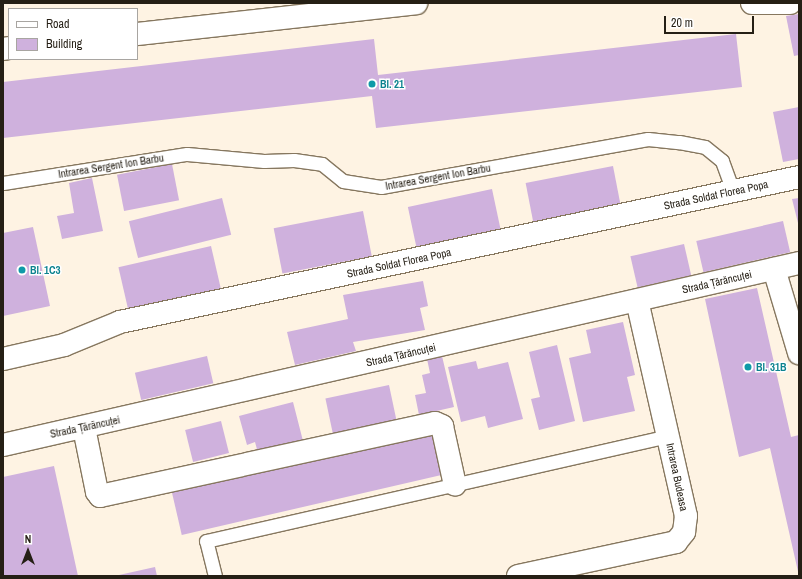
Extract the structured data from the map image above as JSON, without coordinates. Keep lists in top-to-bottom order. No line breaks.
{"streets":{"street":["Strada Soldat Florea Popa","Strada Țărăncuței","Intrarea Budeasa"],"lane":["Intrarea Sergent Ion Barbu"]},"crossings":[["Intrarea Sergent Ion Barbu","Strada Soldat Florea Popa"],["Strada Țărăncuței","Intrarea Budeasa"]],"places":["Bl. 21","Bl. 1C3","Bl. 31B"],"legend":["Road","Building"],"scale_bar":"20 m","north":"top"}
